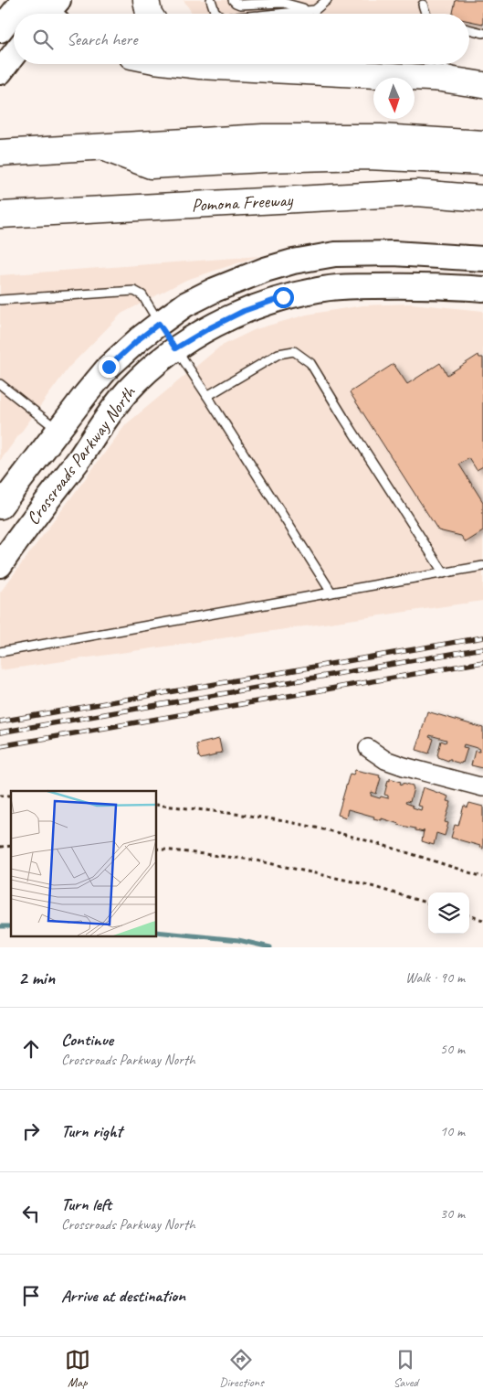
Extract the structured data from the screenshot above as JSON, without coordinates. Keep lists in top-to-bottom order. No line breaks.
{"streets":{"highway":["Pomona Freeway"],"street":["Crossroads Parkway North"]},"north":"bottom","page":{"search":"Search here","heading":["2 min","Walk · 90 m"],"list":[["Continue","Crossroads Parkway North","50 m"],["Turn right","10 m"],["Turn left","Crossroads Parkway North","30 m"],"Arrive at destination"],"nav":["Map","Directions","Saved"]}}
